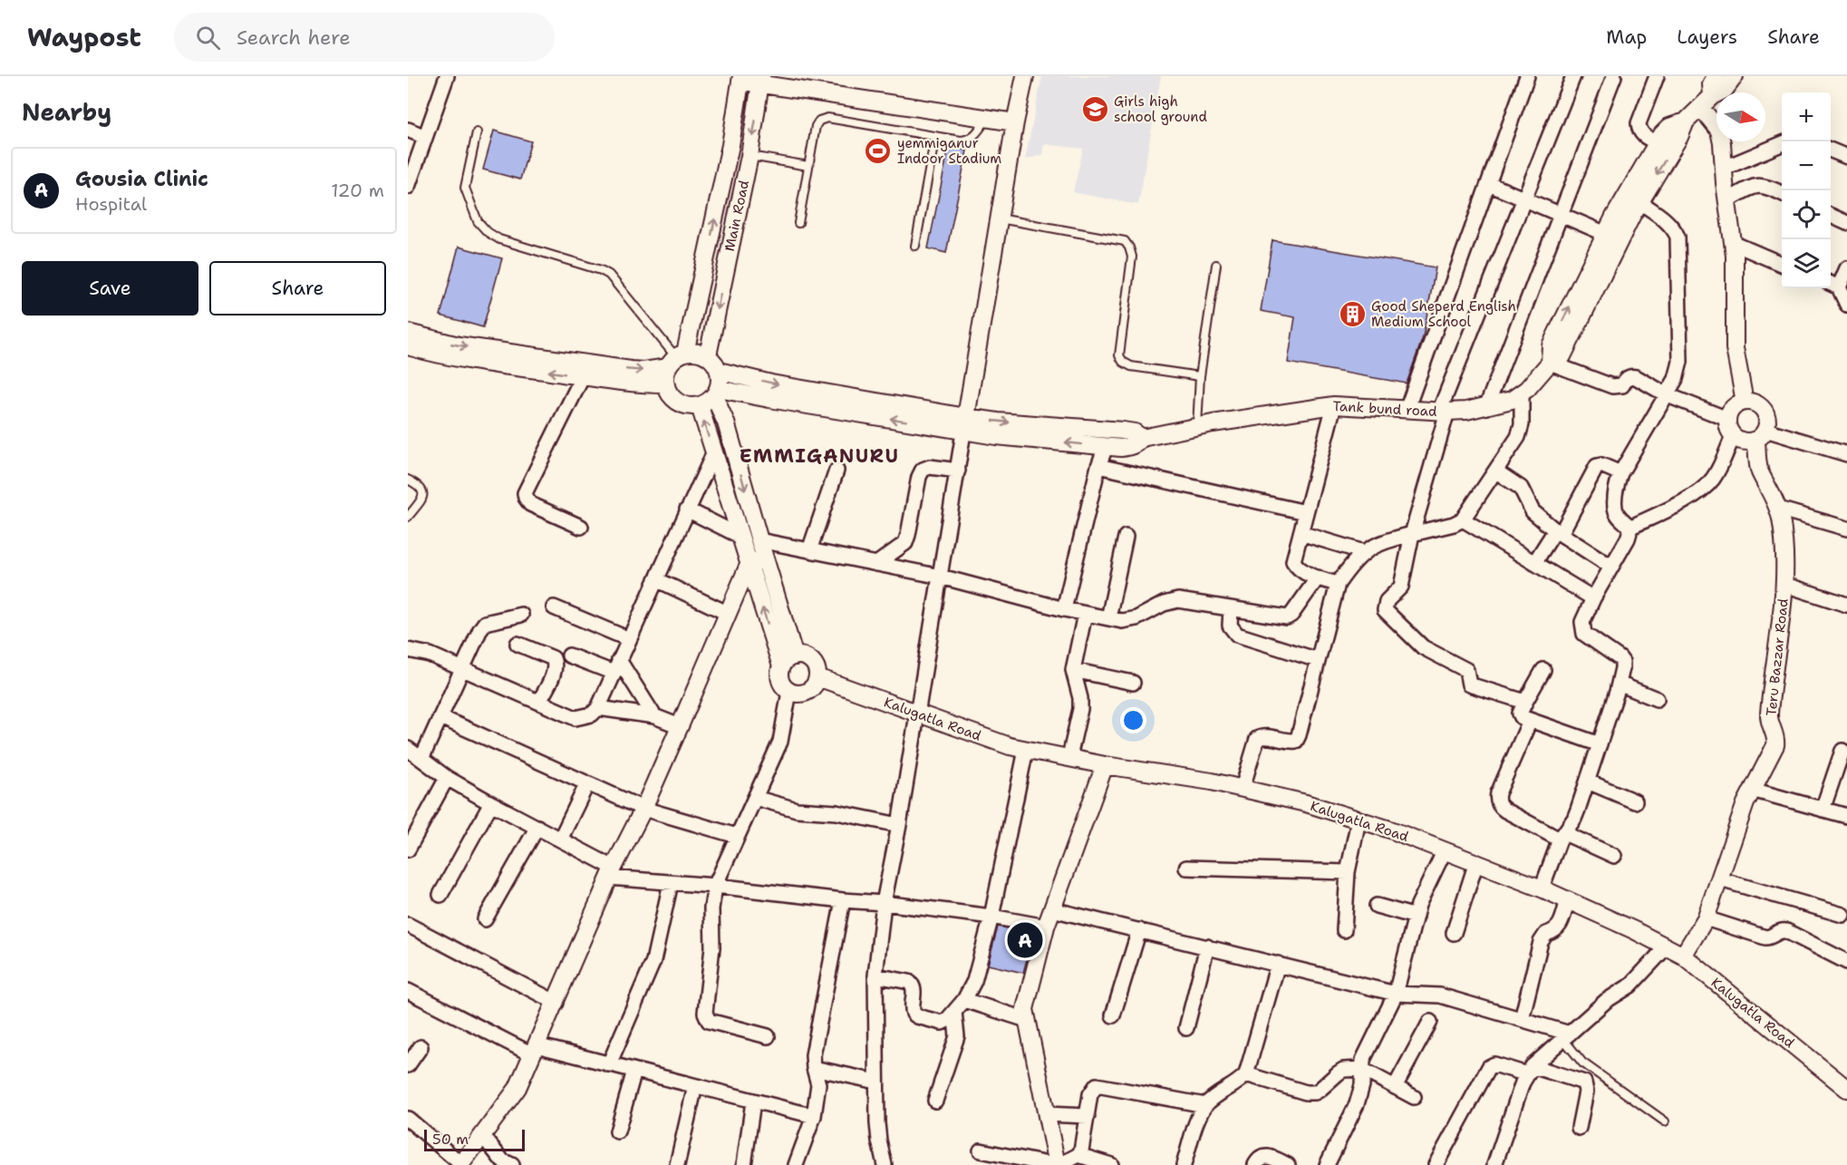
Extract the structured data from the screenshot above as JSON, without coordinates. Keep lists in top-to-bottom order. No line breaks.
{"streets":{"street":["Main Road","Tank bund road","Teru Bazzar Road","Kalugatla Road"]},"crossings":[["Teru Bazzar Road","Kalugatla Road"]],"districts":["EMMIGANURU"],"places":{"school or university":["Girls high school ground"],"sports":["yemmiganur Indoor Stadium"],"building":["Good Sheperd English Medium School"]},"scale_bar":"50 m","north":"right","page":{"header":"Waypost","search":"Search here","nav":["Map","Layers","Share"],"heading":"Nearby","map_buttons":["+","−"],"list":[{"mark":"A","name":"Gousia Clinic","note":"Hospital","value":"120 m"}],"buttons":["Save","Share"],"pins":"A","scale":"50 m"}}
